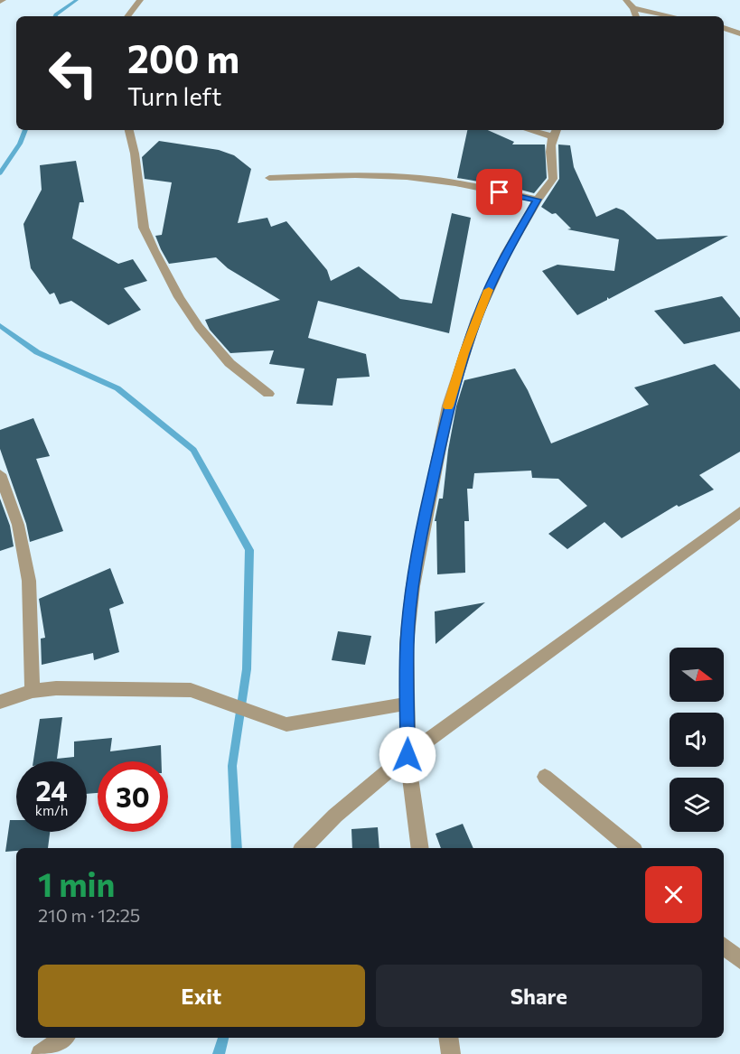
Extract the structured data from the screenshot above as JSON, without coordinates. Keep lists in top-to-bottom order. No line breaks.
{"north":"right","page":{"turn":["200 m","Turn left"],"speed":"24 km/h","limit":"30","heading":["1 min","210 m · 12:25"],"buttons":["Exit","Share"]}}
